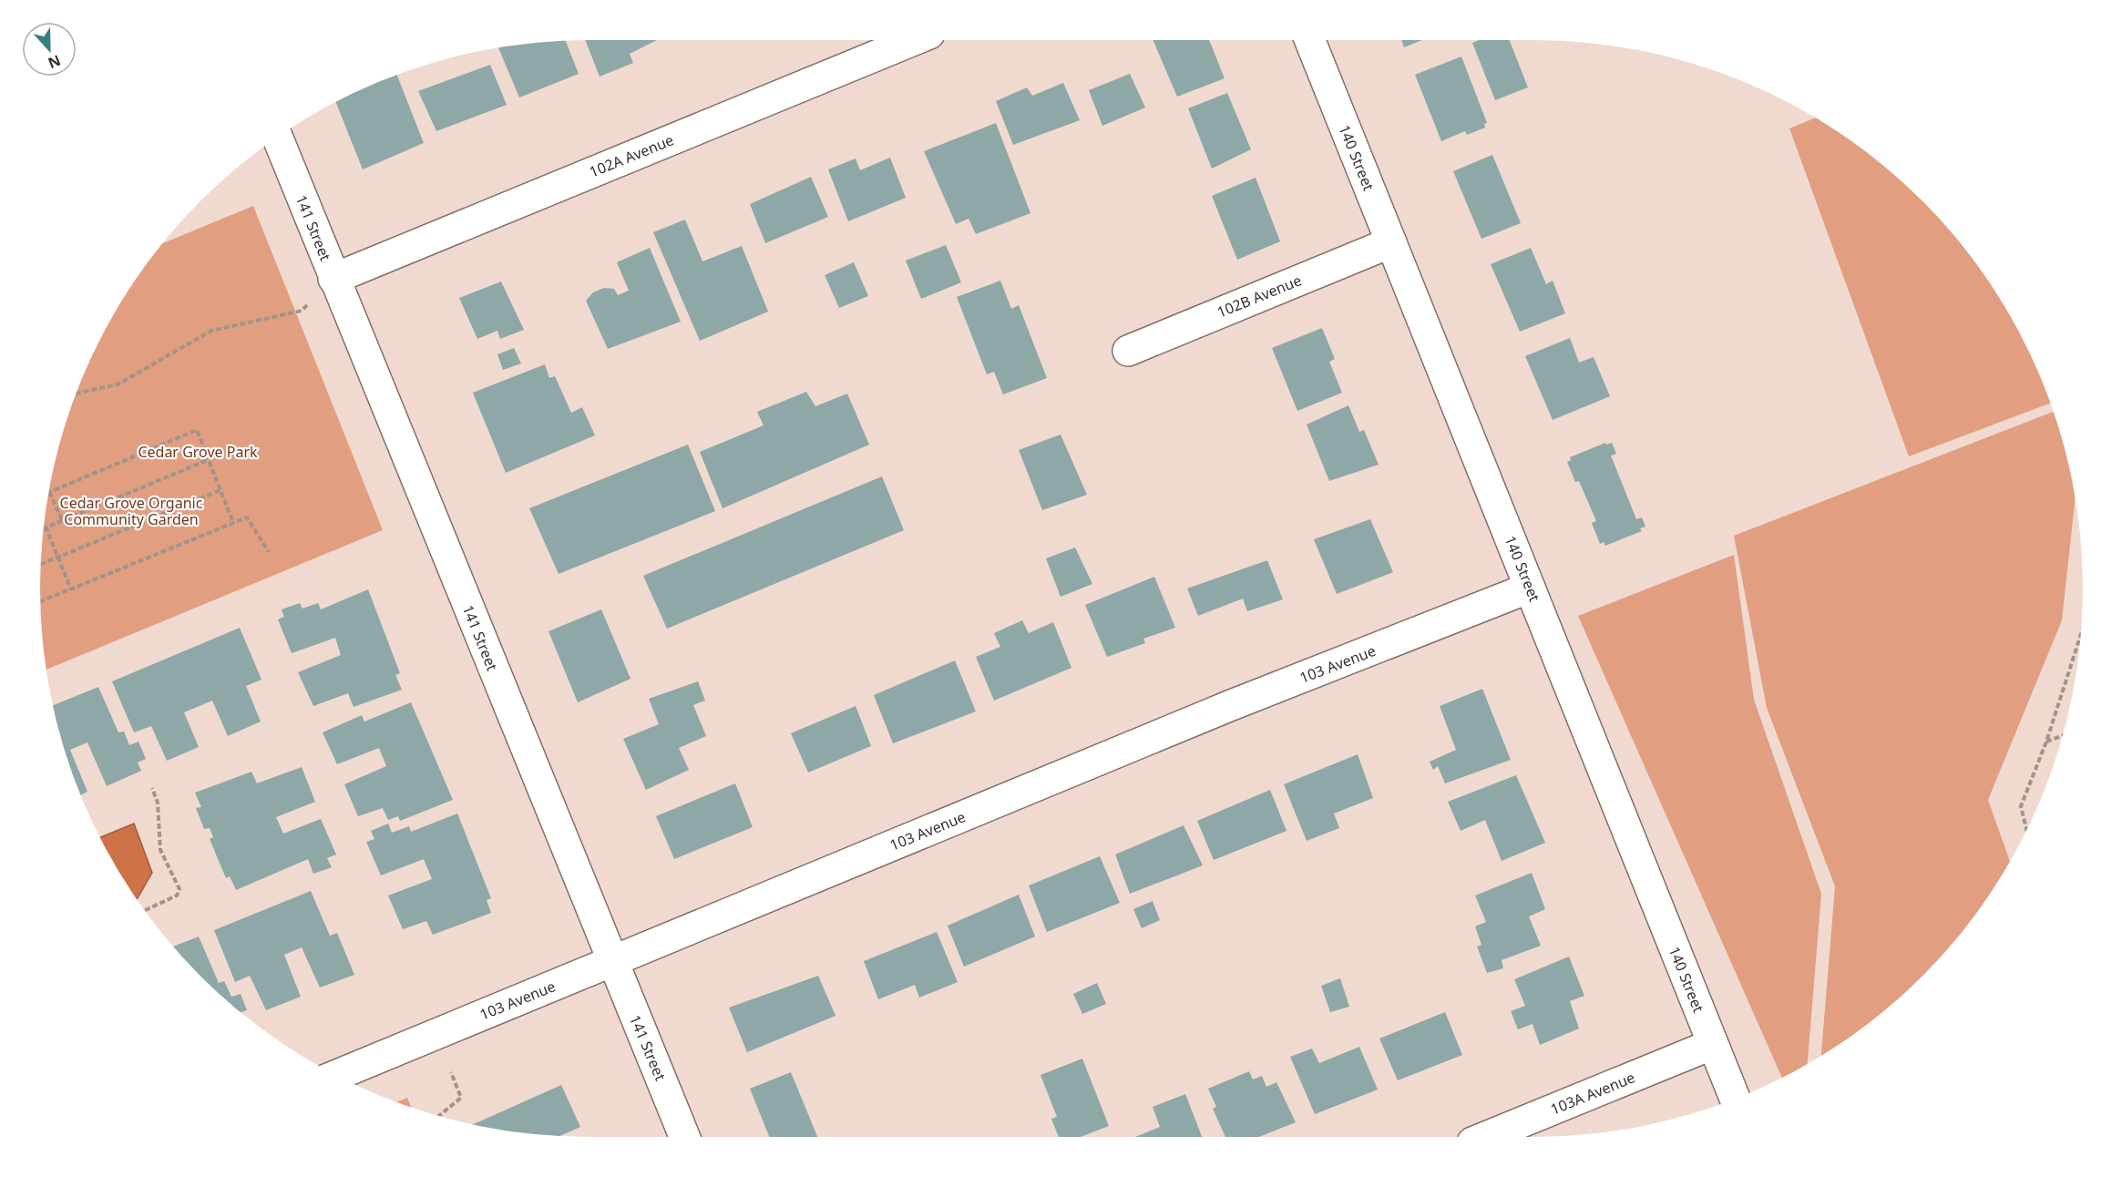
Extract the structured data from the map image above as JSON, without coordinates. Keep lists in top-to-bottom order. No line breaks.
{"streets":{"street":["102A Avenue","140 Street","141 Street","102B Avenue","103 Avenue","103A Avenue"]},"crossings":[["102A Avenue","141 Street"],["140 Street","102B Avenue"],["140 Street","103 Avenue"],["140 Street","103A Avenue"],["141 Street","103 Avenue"]],"parks":["Cedar Grove Park","Cedar Grove Organic Community Garden"],"north":"bottom"}
